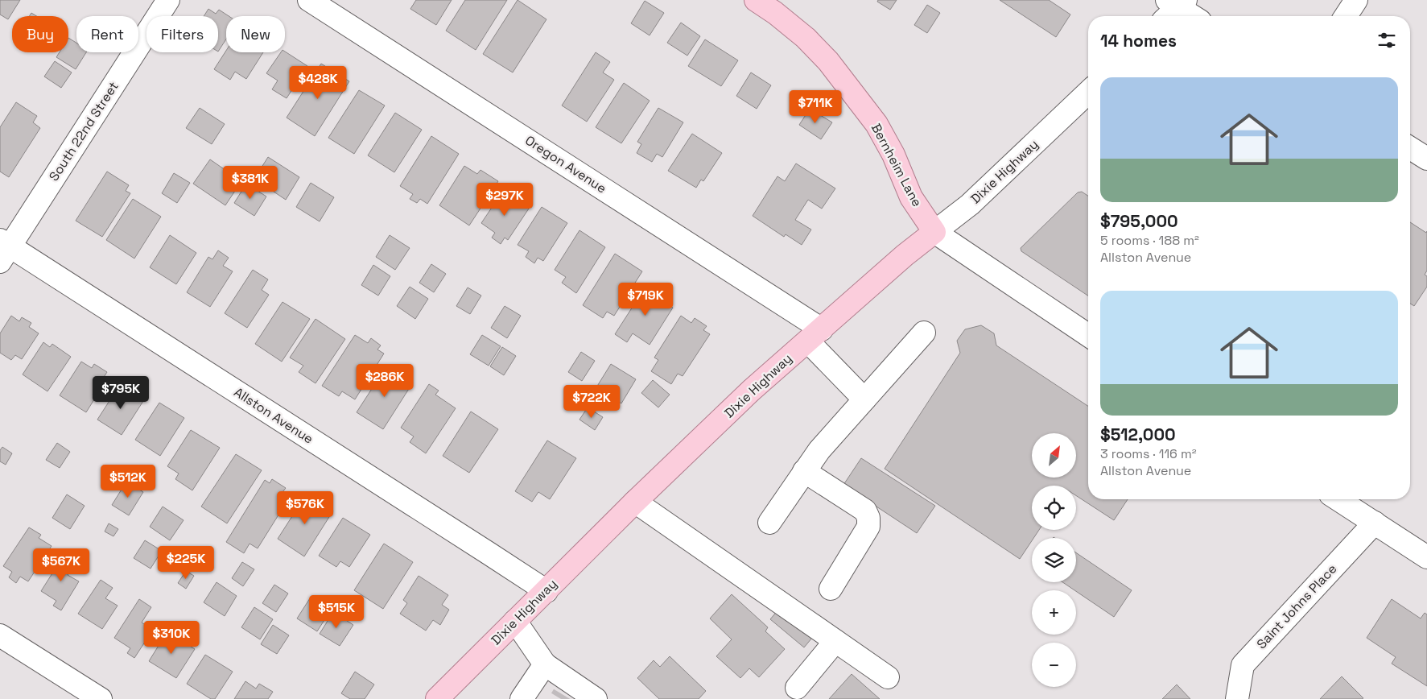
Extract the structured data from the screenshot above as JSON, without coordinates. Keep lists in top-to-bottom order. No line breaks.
{"streets":{"main road":["Bernheim Lane","Dixie Highway"],"street":["South 22nd Street","Oregon Avenue","Allston Avenue","Saint Johns Place"]},"crossings":[["South 22nd Street","Allston Avenue"],["Oregon Avenue","Dixie Highway"],["Bernheim Lane","Dixie Highway"],["Dixie Highway","Allston Avenue"]],"north":"top right","page":{"chip":["Buy","Rent","Filters","New"],"heading":"14 homes","list":[{"name":"$795,000","note":"5 rooms · 188 m² · Allston Avenue"},{"name":"$512,000","note":"3 rooms · 116 m² · Allston Avenue"}],"price":["$428K","$711K","$381K","$297K","$719K","$286K","$795K","$722K","$512K","$576K","$225K","$567K","$515K","$310K"],"map_buttons":["+","−"]}}
